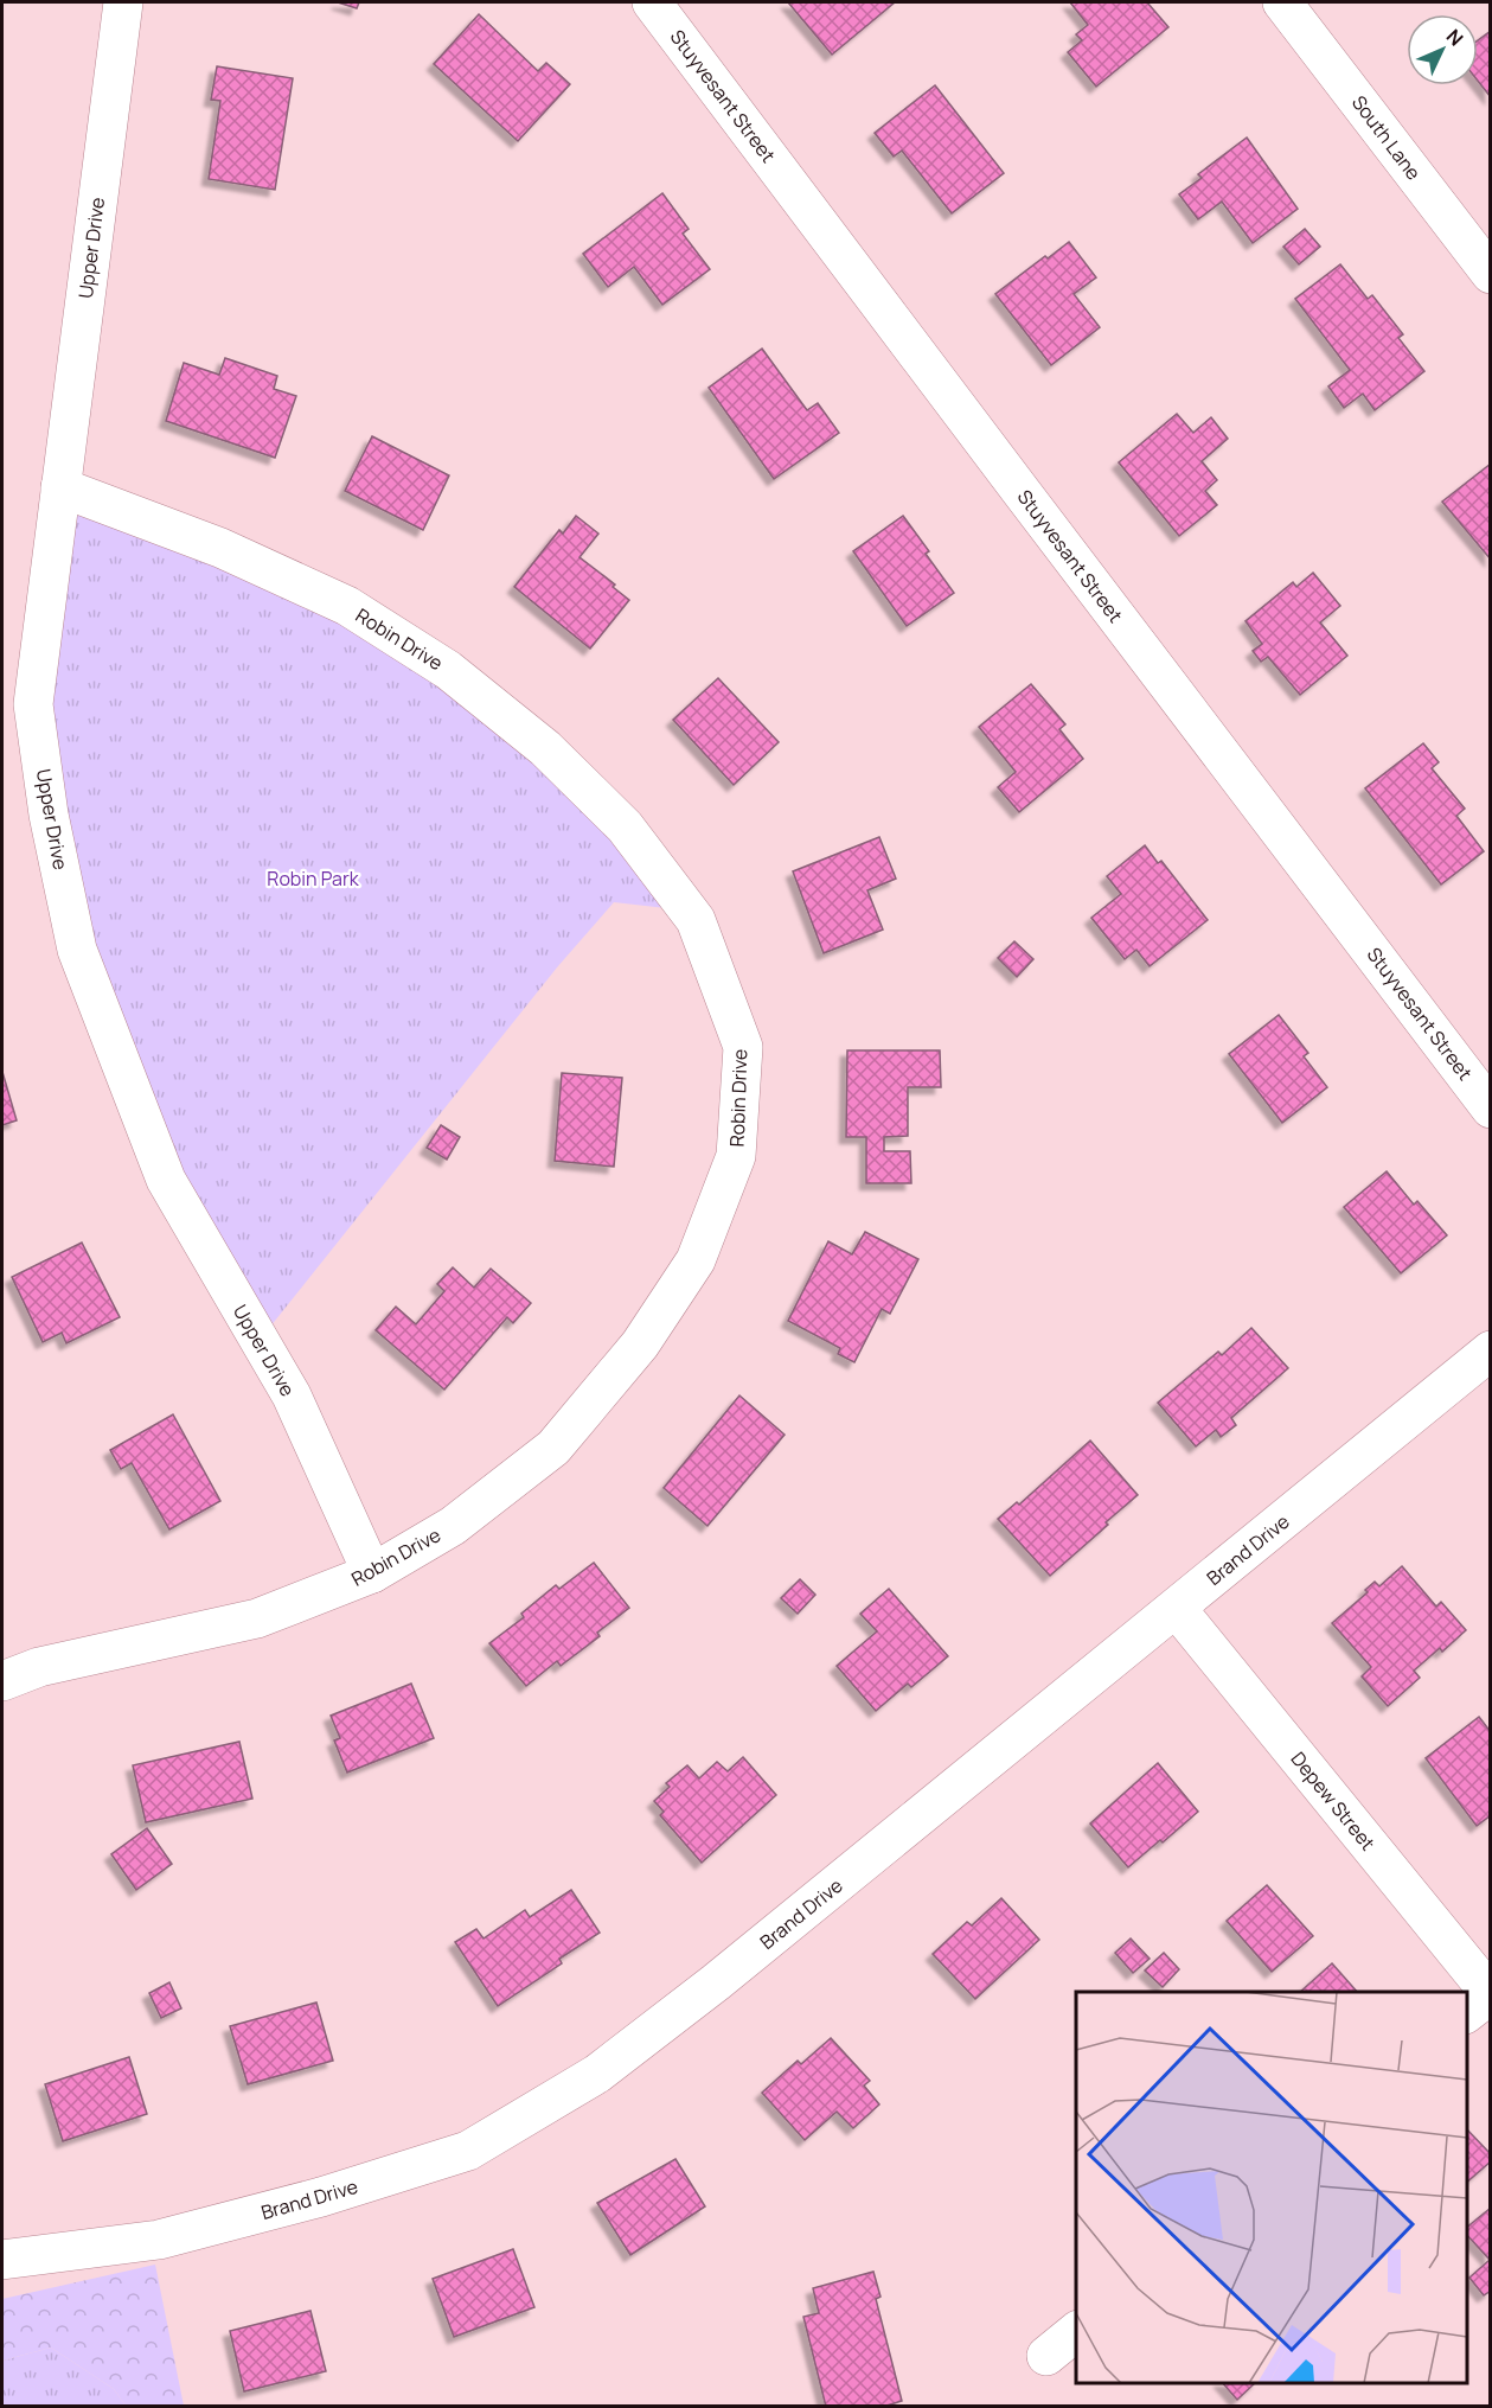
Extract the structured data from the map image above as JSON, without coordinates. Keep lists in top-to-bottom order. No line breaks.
{"streets":{"street":["Stuyvesant Street","South Lane","Upper Drive","Robin Drive","Brand Drive","Depew Street"]},"crossings":[["Upper Drive","Robin Drive"],["Brand Drive","Depew Street"]],"parks":["Robin Park"],"north":"top right"}
